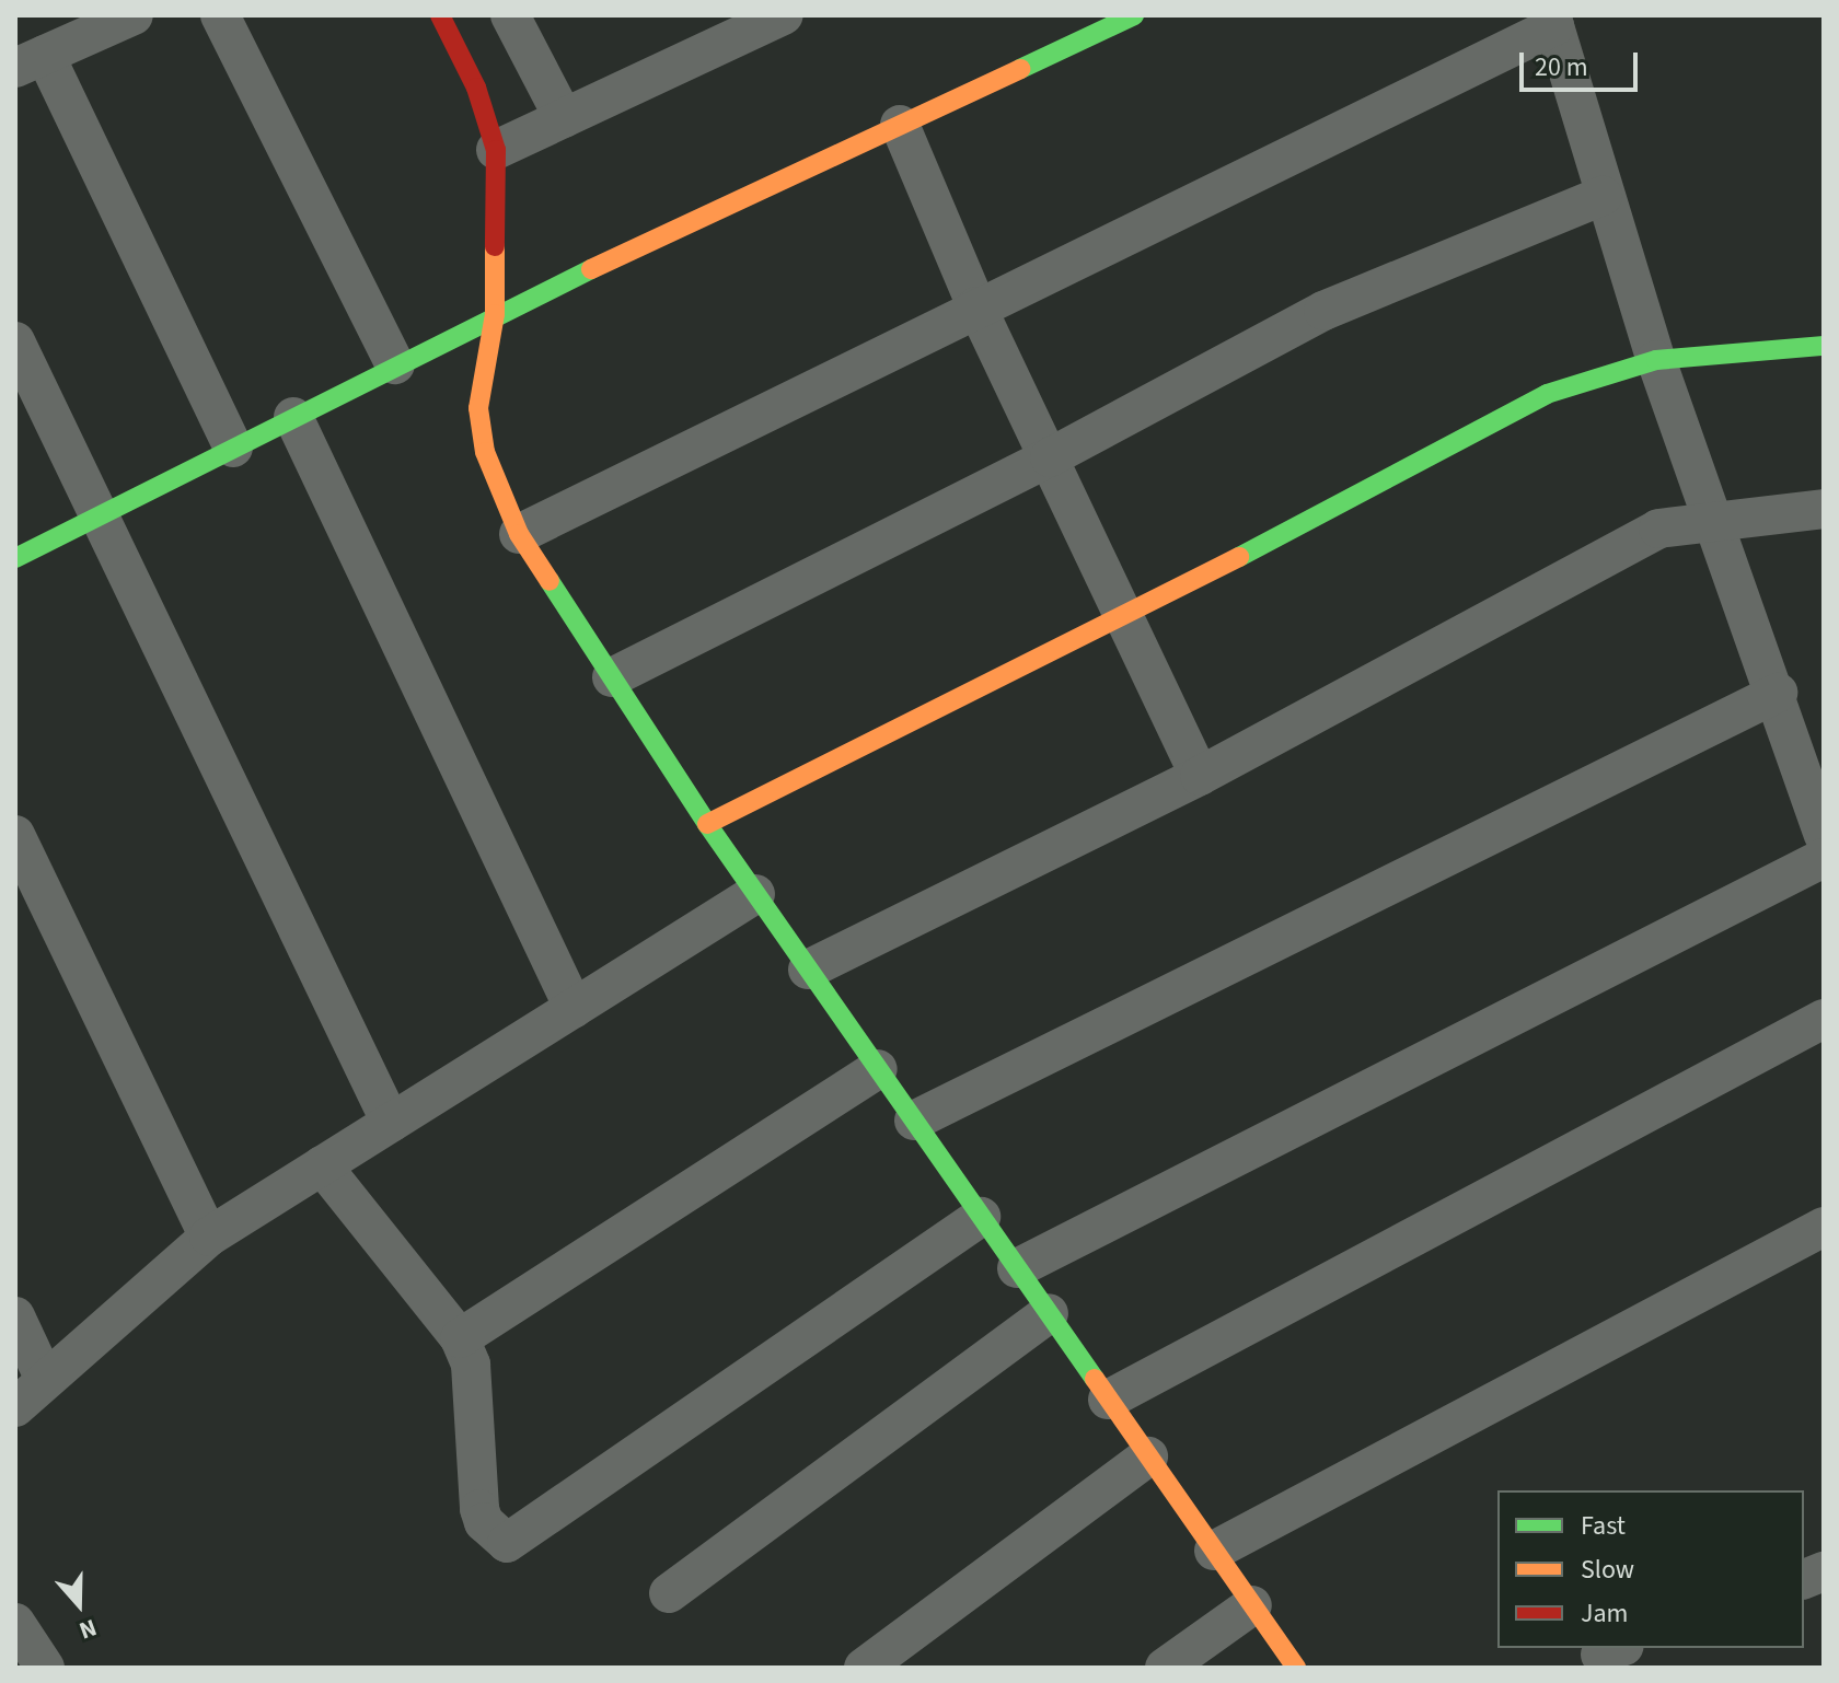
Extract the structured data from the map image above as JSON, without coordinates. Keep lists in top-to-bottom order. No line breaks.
{"legend":["Fast","Slow","Jam"],"scale_bar":"20 m","north":"bottom"}
